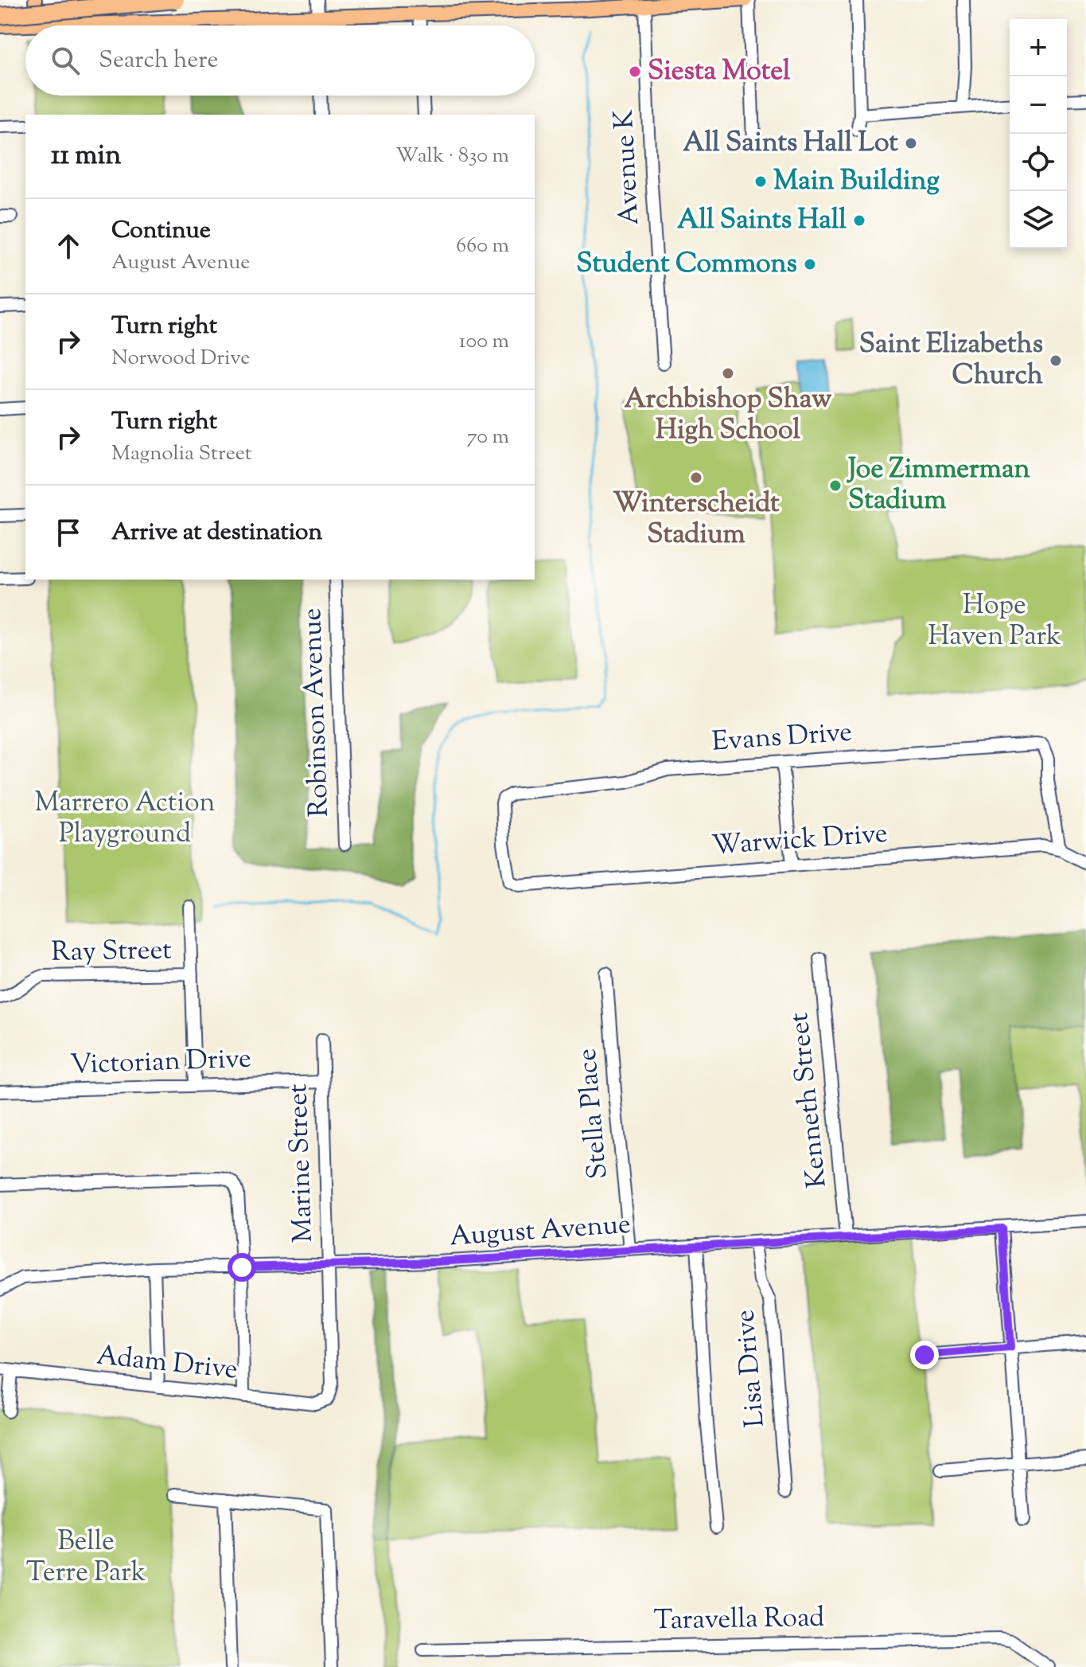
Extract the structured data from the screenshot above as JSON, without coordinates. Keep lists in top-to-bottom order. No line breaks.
{"streets":{"street":["Avenue K","Robinson Avenue","Evans Drive","Warwick Drive","Ray Street","Victorian Drive","Kenneth Street","Stella Place","Marine Street","August Avenue","Adam Drive","Lisa Drive","Taravella Road"]},"crossings":[["Evans Drive","Warwick Drive"],["Victorian Drive","Marine Street"],["Kenneth Street","August Avenue"],["Stella Place","August Avenue"],["Marine Street","August Avenue"],["Marine Street","Adam Drive"],["August Avenue","Lisa Drive"]],"parks":["Hope Haven Park","Marrero Action Playground","Belle Terre Park"],"places":["Siesta Motel","All Saints Hall Lot","Main Building","All Saints Hall","Student Commons","Saint Elizabeths Church","Archbishop Shaw High School","Winterscheidt Stadium","Joe Zimmerman Stadium"],"page":{"map_buttons":["+","−"],"search":"Search here","heading":["11 min","Walk · 830 m"],"list":[["Continue","August Avenue","660 m"],["Turn right","Norwood Drive","100 m"],["Turn right","Magnolia Street","70 m"],"Arrive at destination"]}}
